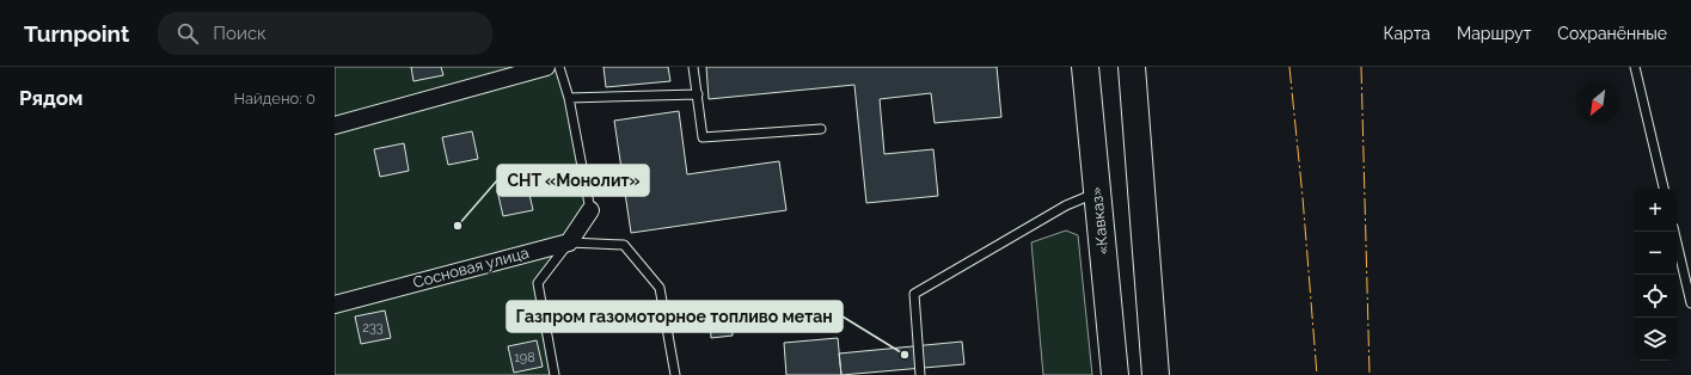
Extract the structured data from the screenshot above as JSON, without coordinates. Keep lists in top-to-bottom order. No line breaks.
{"streets":{"highway":["«Кавказ»"],"street":["Сосновая улица"]},"places":["СНТ «Монолит»","Газпром газомоторное топливо метан"],"house_numbers":["233","198"],"north":"bottom left","page":{"header":"Turnpoint","search":"Поиск","nav":["Карта","Маршрут","Сохранённые"],"heading":["Рядом","Найдено: 0"],"map_buttons":["+","−"]}}
